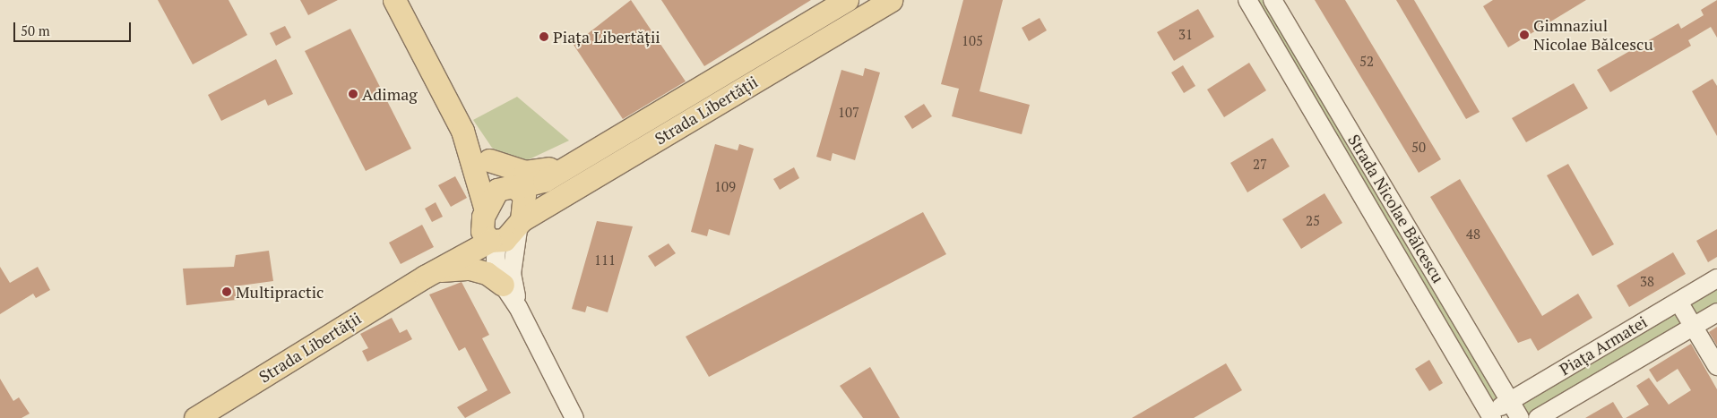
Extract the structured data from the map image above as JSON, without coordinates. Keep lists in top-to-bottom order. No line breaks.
{"streets":{"main road":["Strada Libertății"],"street":["Strada Nicolae Bălcescu","Piața Armatei"]},"crossings":[["Strada Nicolae Bălcescu","Piața Armatei"]],"places":["Gimnaziul Nicolae Bălcescu","Piața Libertății","Adimag","Multipractic"],"house_numbers":["31","105","52","107","50","27","109","25","48","111","38"],"scale_bar":"50 m"}
